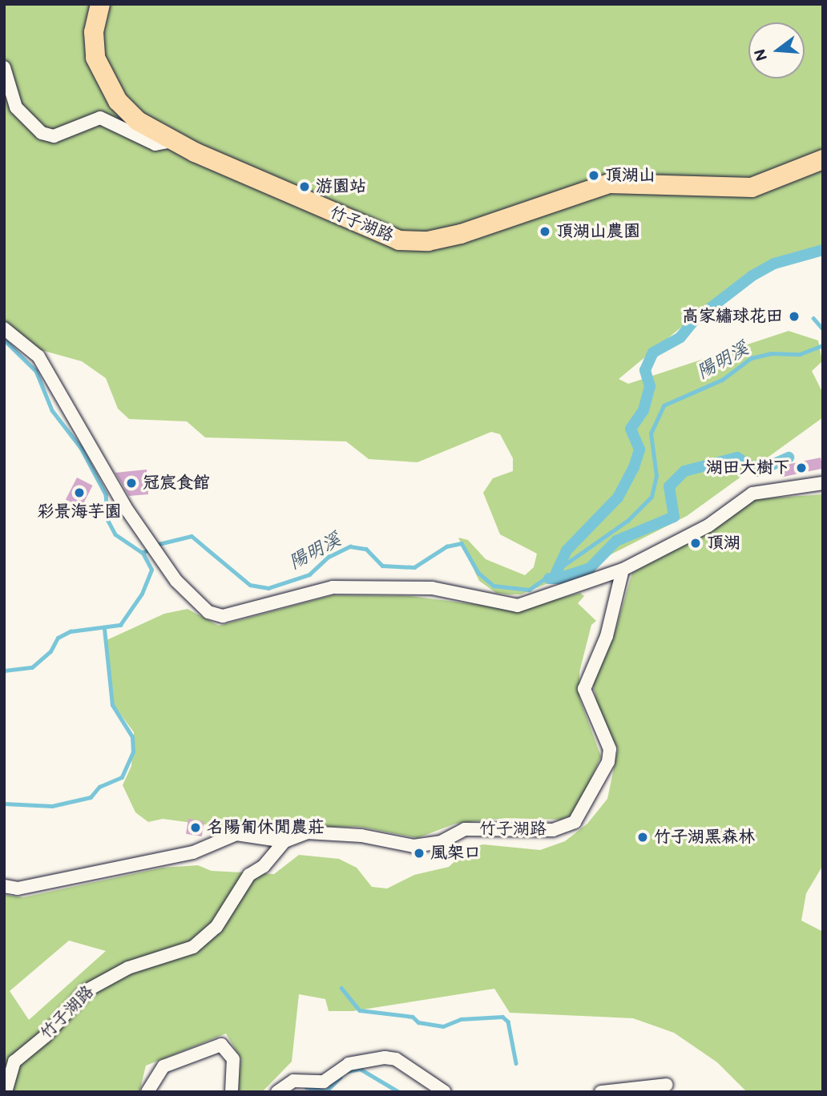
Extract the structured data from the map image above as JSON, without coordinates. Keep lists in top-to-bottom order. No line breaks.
{"streets":{"main road":["竹子湖路"]},"water":["陽明溪"],"places":["頂湖山","游園站","頂湖山農園","高家繡球花田","湖田大樹下","冠宸食館","彩景海芋園","頂湖","名陽匍休閒農莊","竹子湖黑森林","風架口"],"north":"left"}
